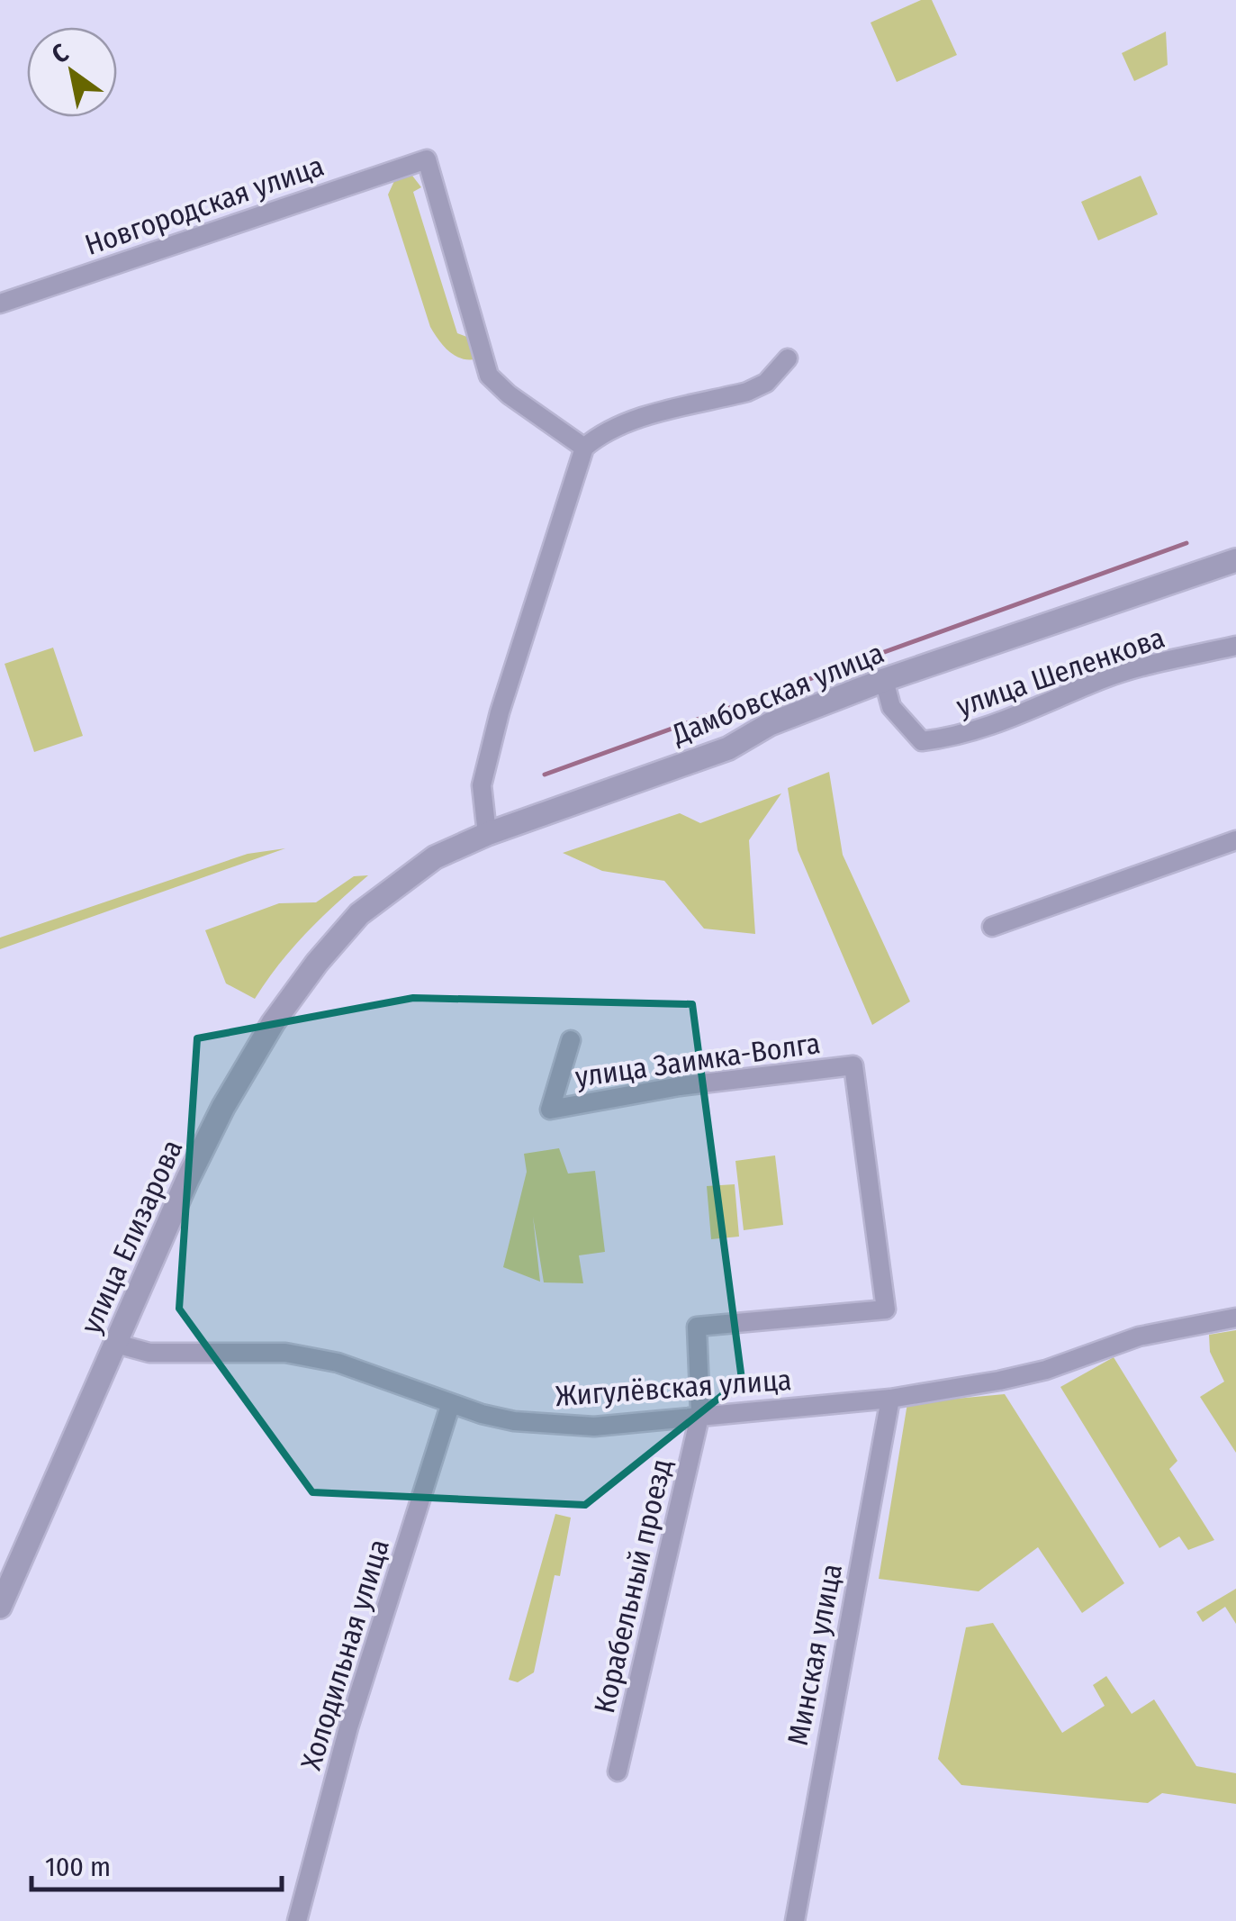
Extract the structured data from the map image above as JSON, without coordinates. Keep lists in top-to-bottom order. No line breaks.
{"streets":{"street":["Новгородская улица","улица Шеленкова","Дамбовская улица","улица Заимка-Волга","улица Елизарова","Жигулёвская улица","Корабельный проезд","Холодильная улица","Минская улица"]},"crossings":[["улица Шеленкова","Дамбовская улица"],["Дамбовская улица","улица Елизарова"],["улица Заимка-Волга","Корабельный проезд"],["улица Елизарова","Жигулёвская улица"],["Жигулёвская улица","Корабельный проезд"],["Жигулёвская улица","Холодильная улица"],["Жигулёвская улица","Минская улица"]],"scale_bar":"100 m","north":"top left"}
